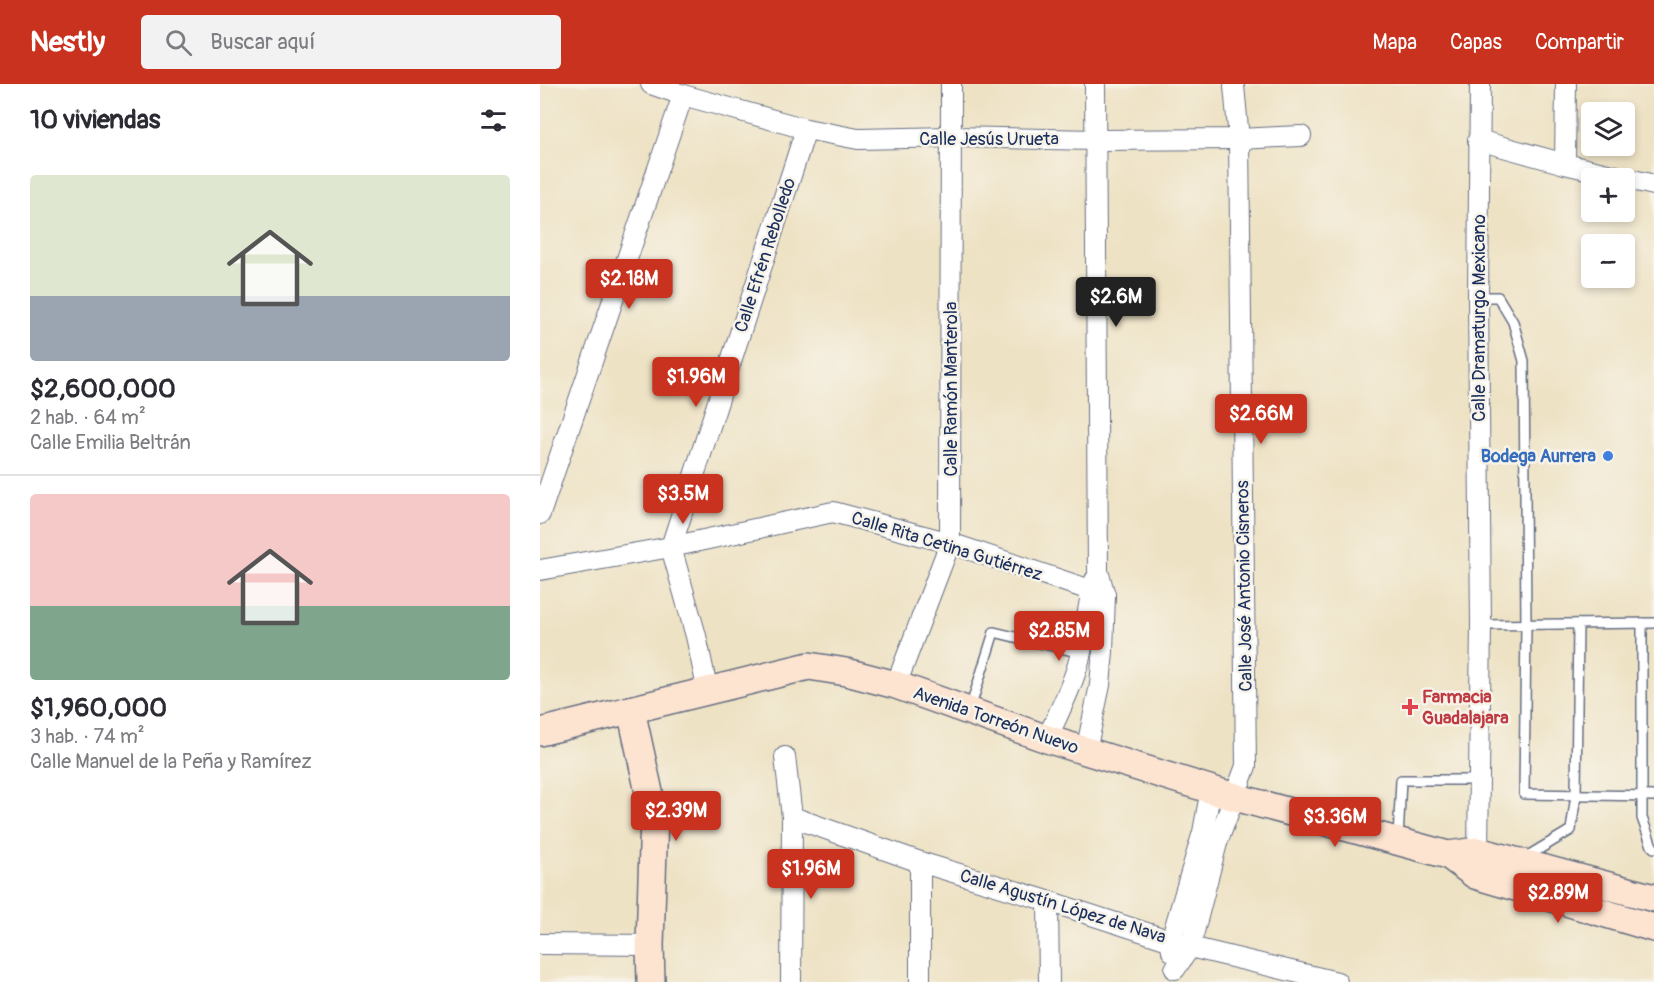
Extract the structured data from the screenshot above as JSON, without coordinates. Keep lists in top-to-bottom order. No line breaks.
{"streets":{"main road":["Avenida Torreón Nuevo"],"street":["Calle Jesús Urueta","Calle Efrén Rebolledo","Calle Dramaturgo Mexicano","Calle Ramón Manterola","Calle Rita Cetina Gutiérrez","Calle José Antonio Cisneros","Calle Agustín López de Nava"]},"crossings":[["Calle Jesús Urueta","Calle Efrén Rebolledo"],["Calle Jesús Urueta","Calle Ramón Manterola"],["Calle Jesús Urueta","Calle José Antonio Cisneros"],["Calle Efrén Rebolledo","Calle Rita Cetina Gutiérrez"],["Calle Dramaturgo Mexicano","Avenida Torreón Nuevo"],["Calle Ramón Manterola","Calle Rita Cetina Gutiérrez"],["Calle Ramón Manterola","Avenida Torreón Nuevo"],["Calle José Antonio Cisneros","Avenida Torreón Nuevo"]],"places":{"other":["Bodega Aurrera"],"health":["Farmacia Guadalajara"]},"page":{"header":"Nestly","search":"Buscar aquí","nav":["Mapa","Capas","Compartir"],"heading":"10 viviendas","map_buttons":["+","−"],"list":[{"name":"$2,600,000","note":"2 hab. · 64 m² · Calle Emilia Beltrán"},{"name":"$1,960,000","note":"3 hab. · 74 m² · Calle Manuel de la Peña y Ramírez"}],"price":["$2.18M","$2.6M","$1.96M","$2.66M","$3.5M","$2.85M","$2.39M","$3.36M","$1.96M","$2.89M"]}}
